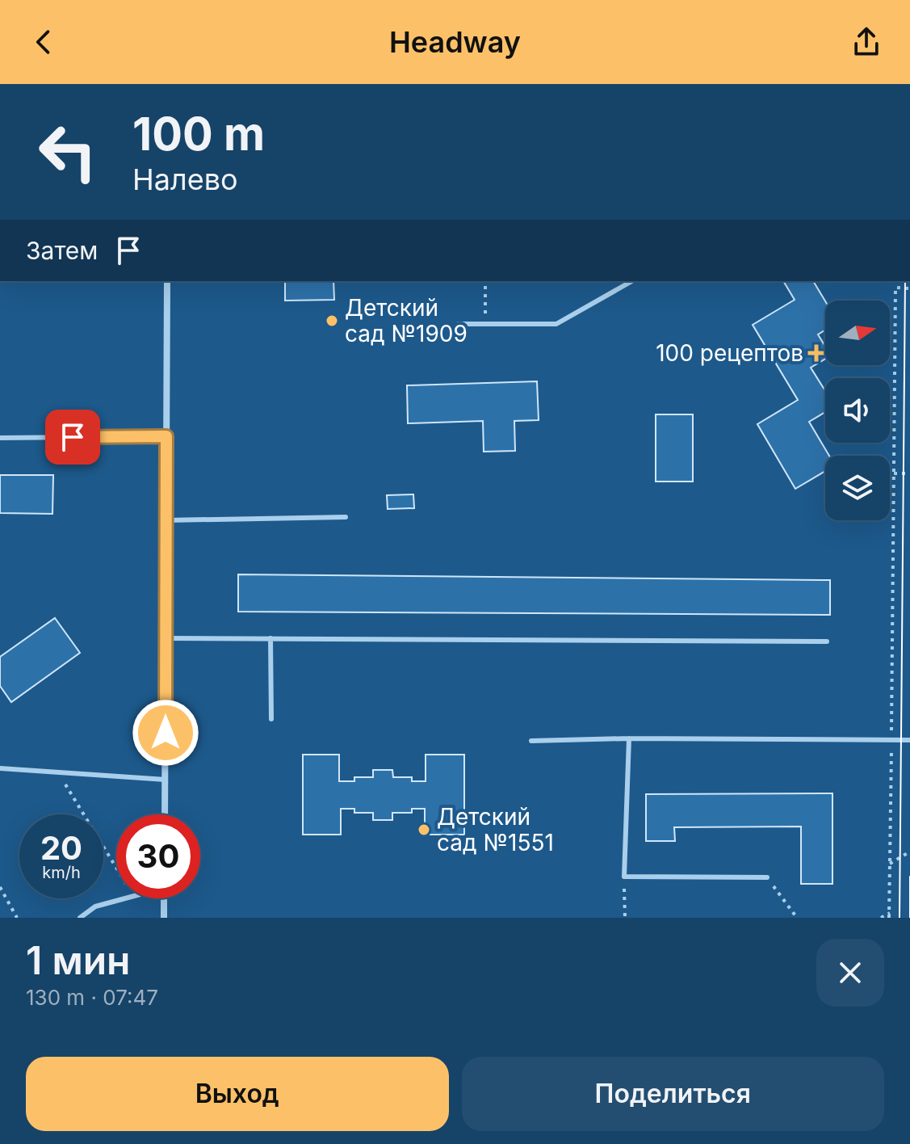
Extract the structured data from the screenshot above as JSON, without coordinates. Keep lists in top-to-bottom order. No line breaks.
{"places":{"other":["Детский сад №1909","Детский сад №1551"],"health":["100 рецептов"]},"north":"right","page":{"header":"Headway","turn":["100 m","Налево"],"then":"Затем","speed":"20 km/h","limit":"30","heading":["1 мин","130 m · 07:47"],"buttons":["Выход","Поделиться"]}}
